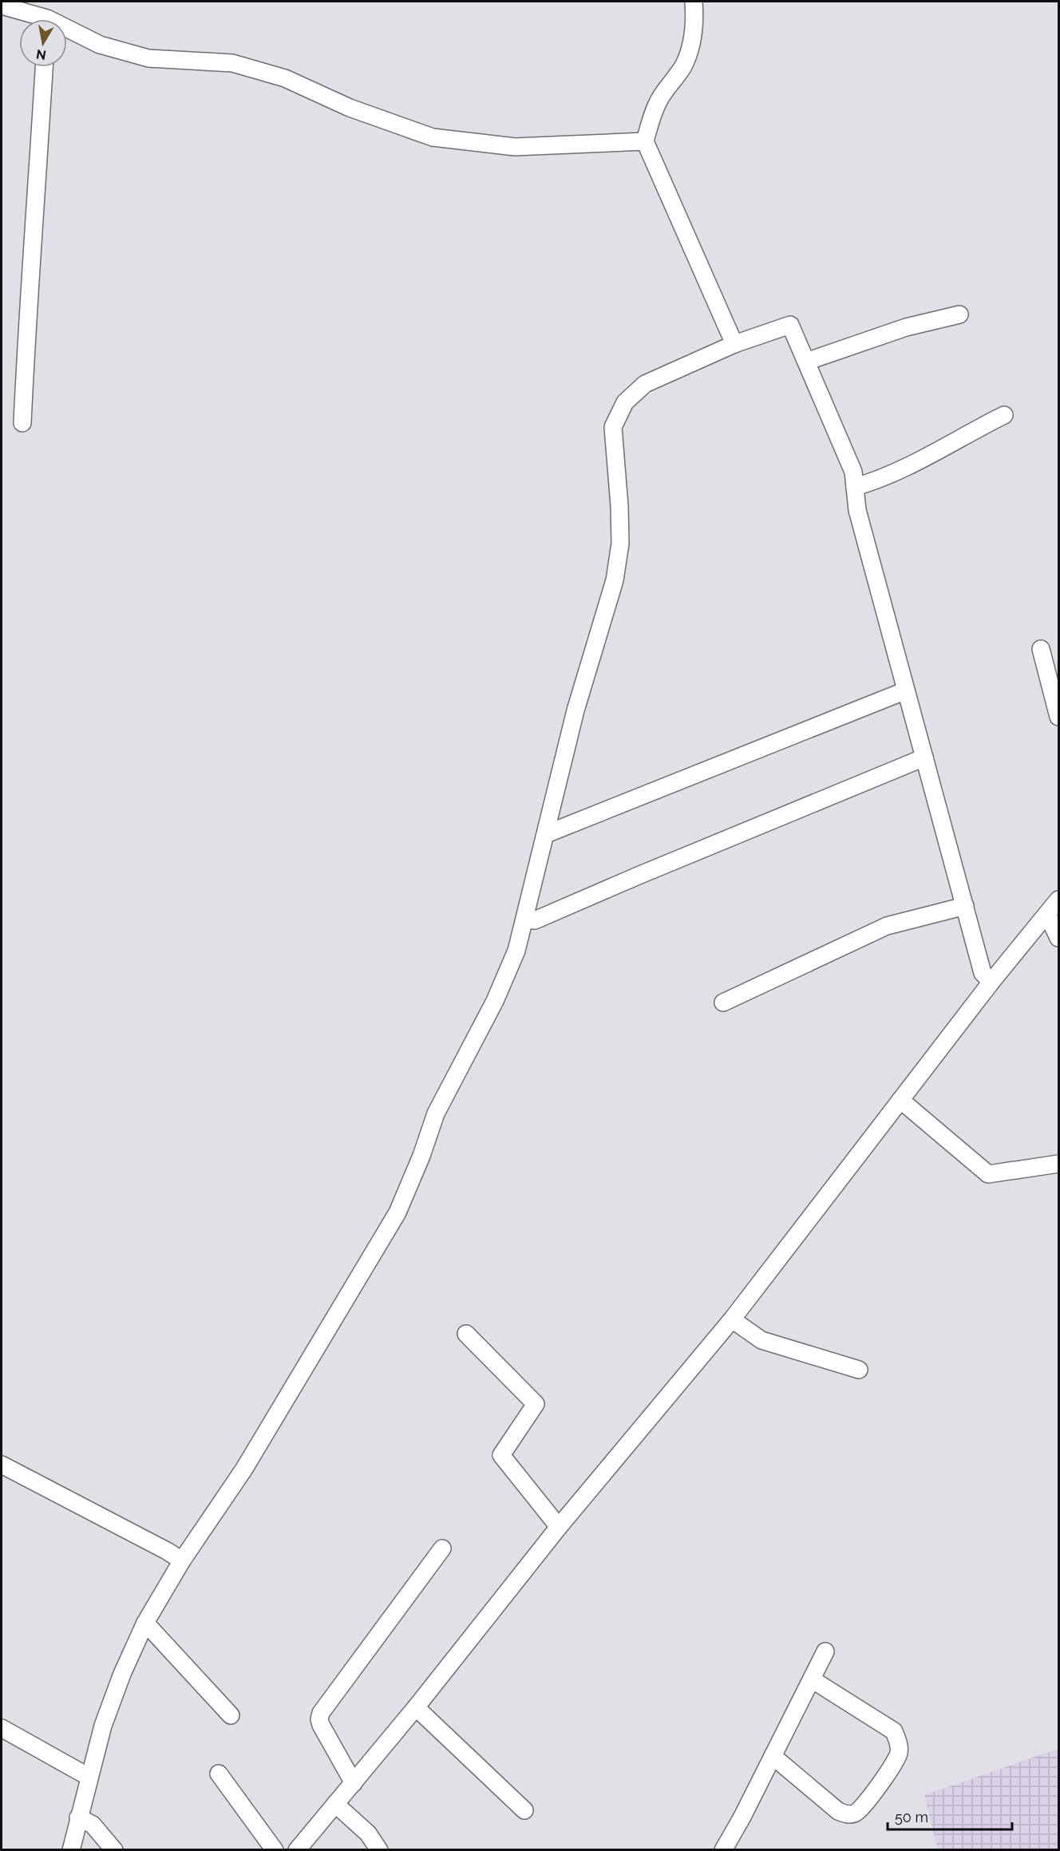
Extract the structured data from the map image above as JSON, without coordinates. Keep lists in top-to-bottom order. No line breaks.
{"scale_bar":"50 m","north":"bottom"}
